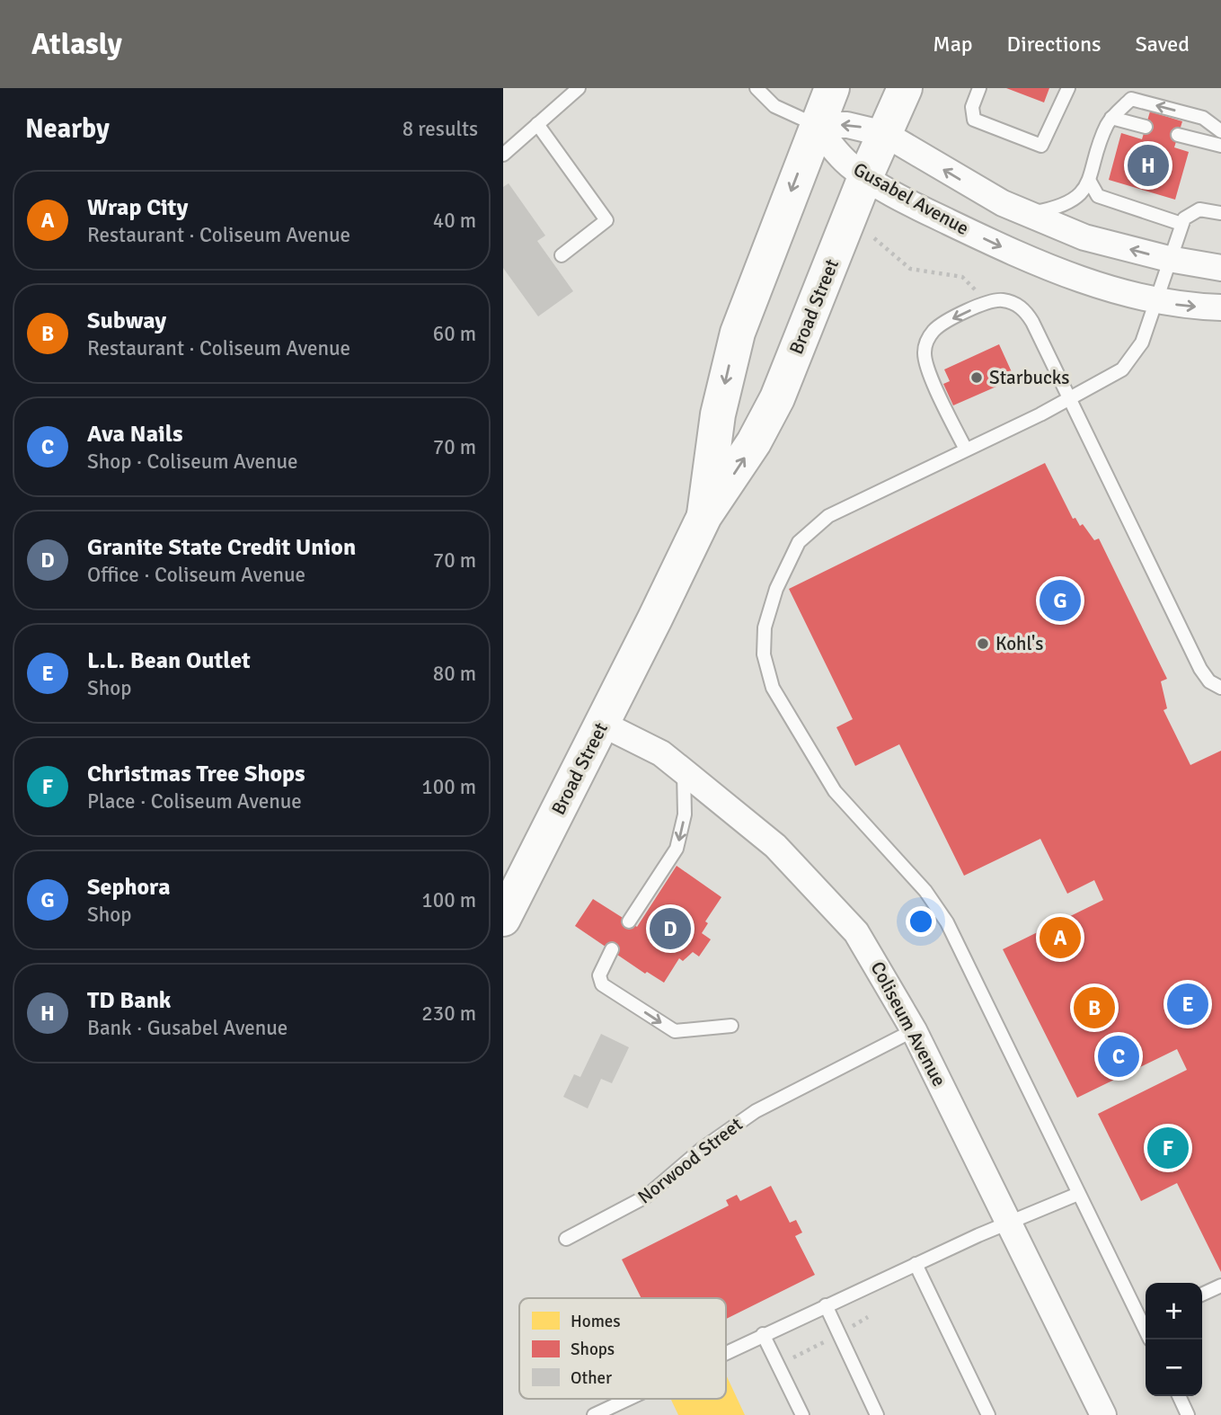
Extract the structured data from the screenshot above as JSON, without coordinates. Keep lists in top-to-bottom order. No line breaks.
{"streets":{"main road":["Broad Street"],"street":["Gusabel Avenue","Coliseum Avenue"],"lane":["Norwood Street"]},"crossings":[["Gusabel Avenue","Broad Street"],["Broad Street","Coliseum Avenue"],["Coliseum Avenue","Norwood Street"]],"places":["Starbucks","Kohl's"],"legend":["Homes","Shops","Other"],"page":{"header":"Atlasly","nav":["Map","Directions","Saved"],"heading":["Nearby","8 results"],"pins":["H","G","D","A","E","B","C","F"],"list":[{"mark":"A","name":"Wrap City","note":"Restaurant · Coliseum Avenue","value":"40 m"},{"mark":"B","name":"Subway","note":"Restaurant · Coliseum Avenue","value":"60 m"},{"mark":"C","name":"Ava Nails","note":"Shop · Coliseum Avenue","value":"70 m"},{"mark":"D","name":"Granite State Credit Union","note":"Office · Coliseum Avenue","value":"70 m"},{"mark":"E","name":"L.L. Bean Outlet","note":"Shop","value":"80 m"},{"mark":"F","name":"Christmas Tree Shops","note":"Place · Coliseum Avenue","value":"100 m"},{"mark":"G","name":"Sephora","note":"Shop","value":"100 m"},{"mark":"H","name":"TD Bank","note":"Bank · Gusabel Avenue","value":"230 m"}],"map_buttons":["+","−"]}}
